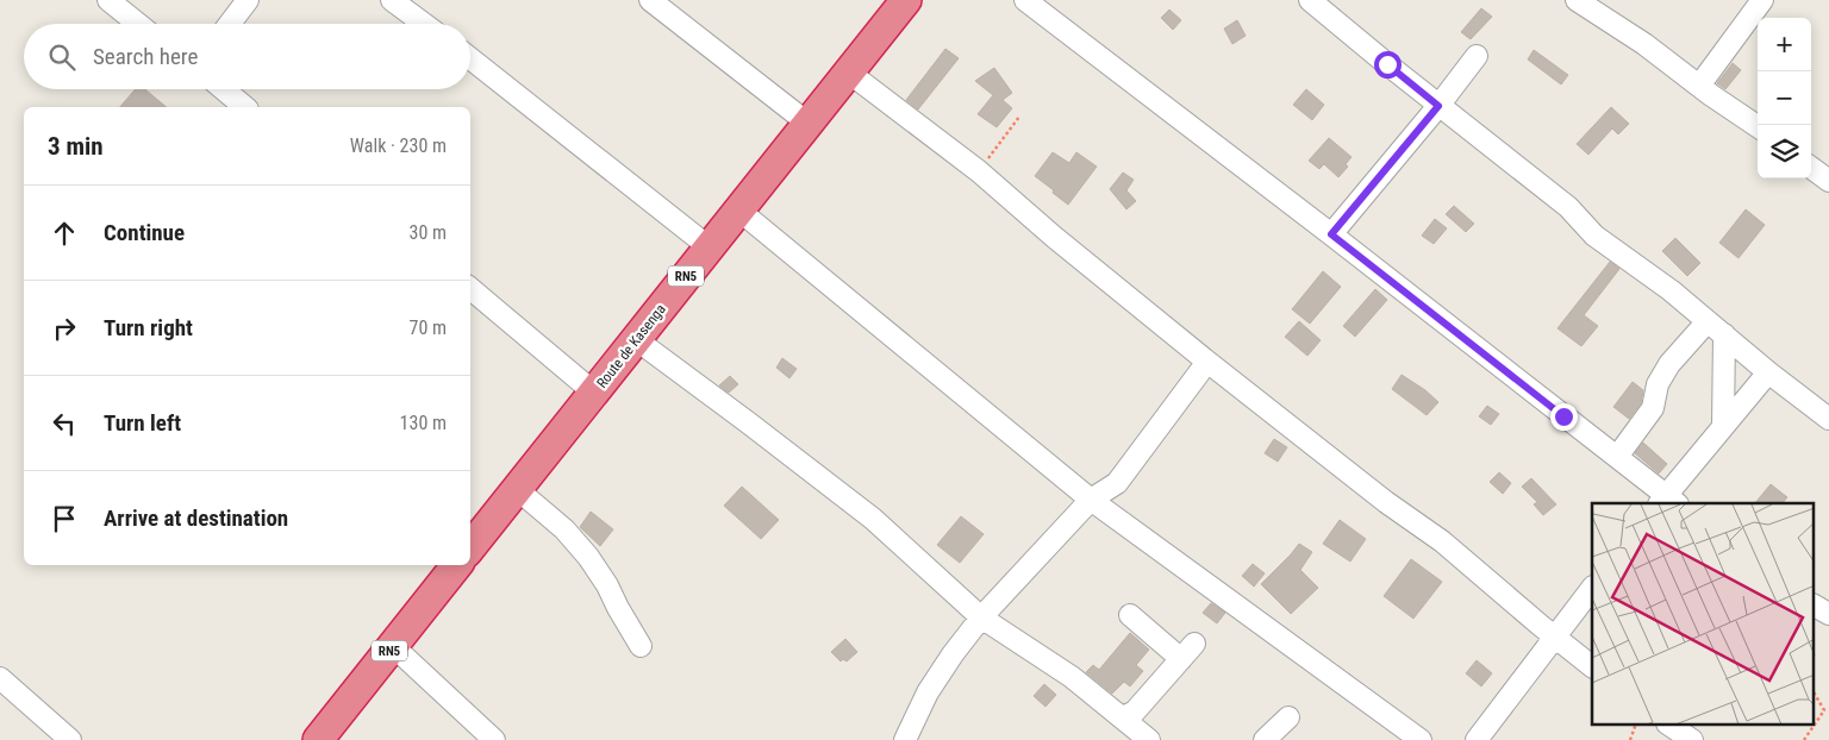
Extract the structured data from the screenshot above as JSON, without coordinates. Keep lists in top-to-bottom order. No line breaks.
{"streets":{"highway":["RN5","Route de Kasenga"]},"page":{"map_buttons":["+","−"],"search":"Search here","heading":["3 min","Walk · 230 m"],"list":[["Continue","30 m"],["Turn right","70 m"],["Turn left","130 m"],"Arrive at destination"]}}
